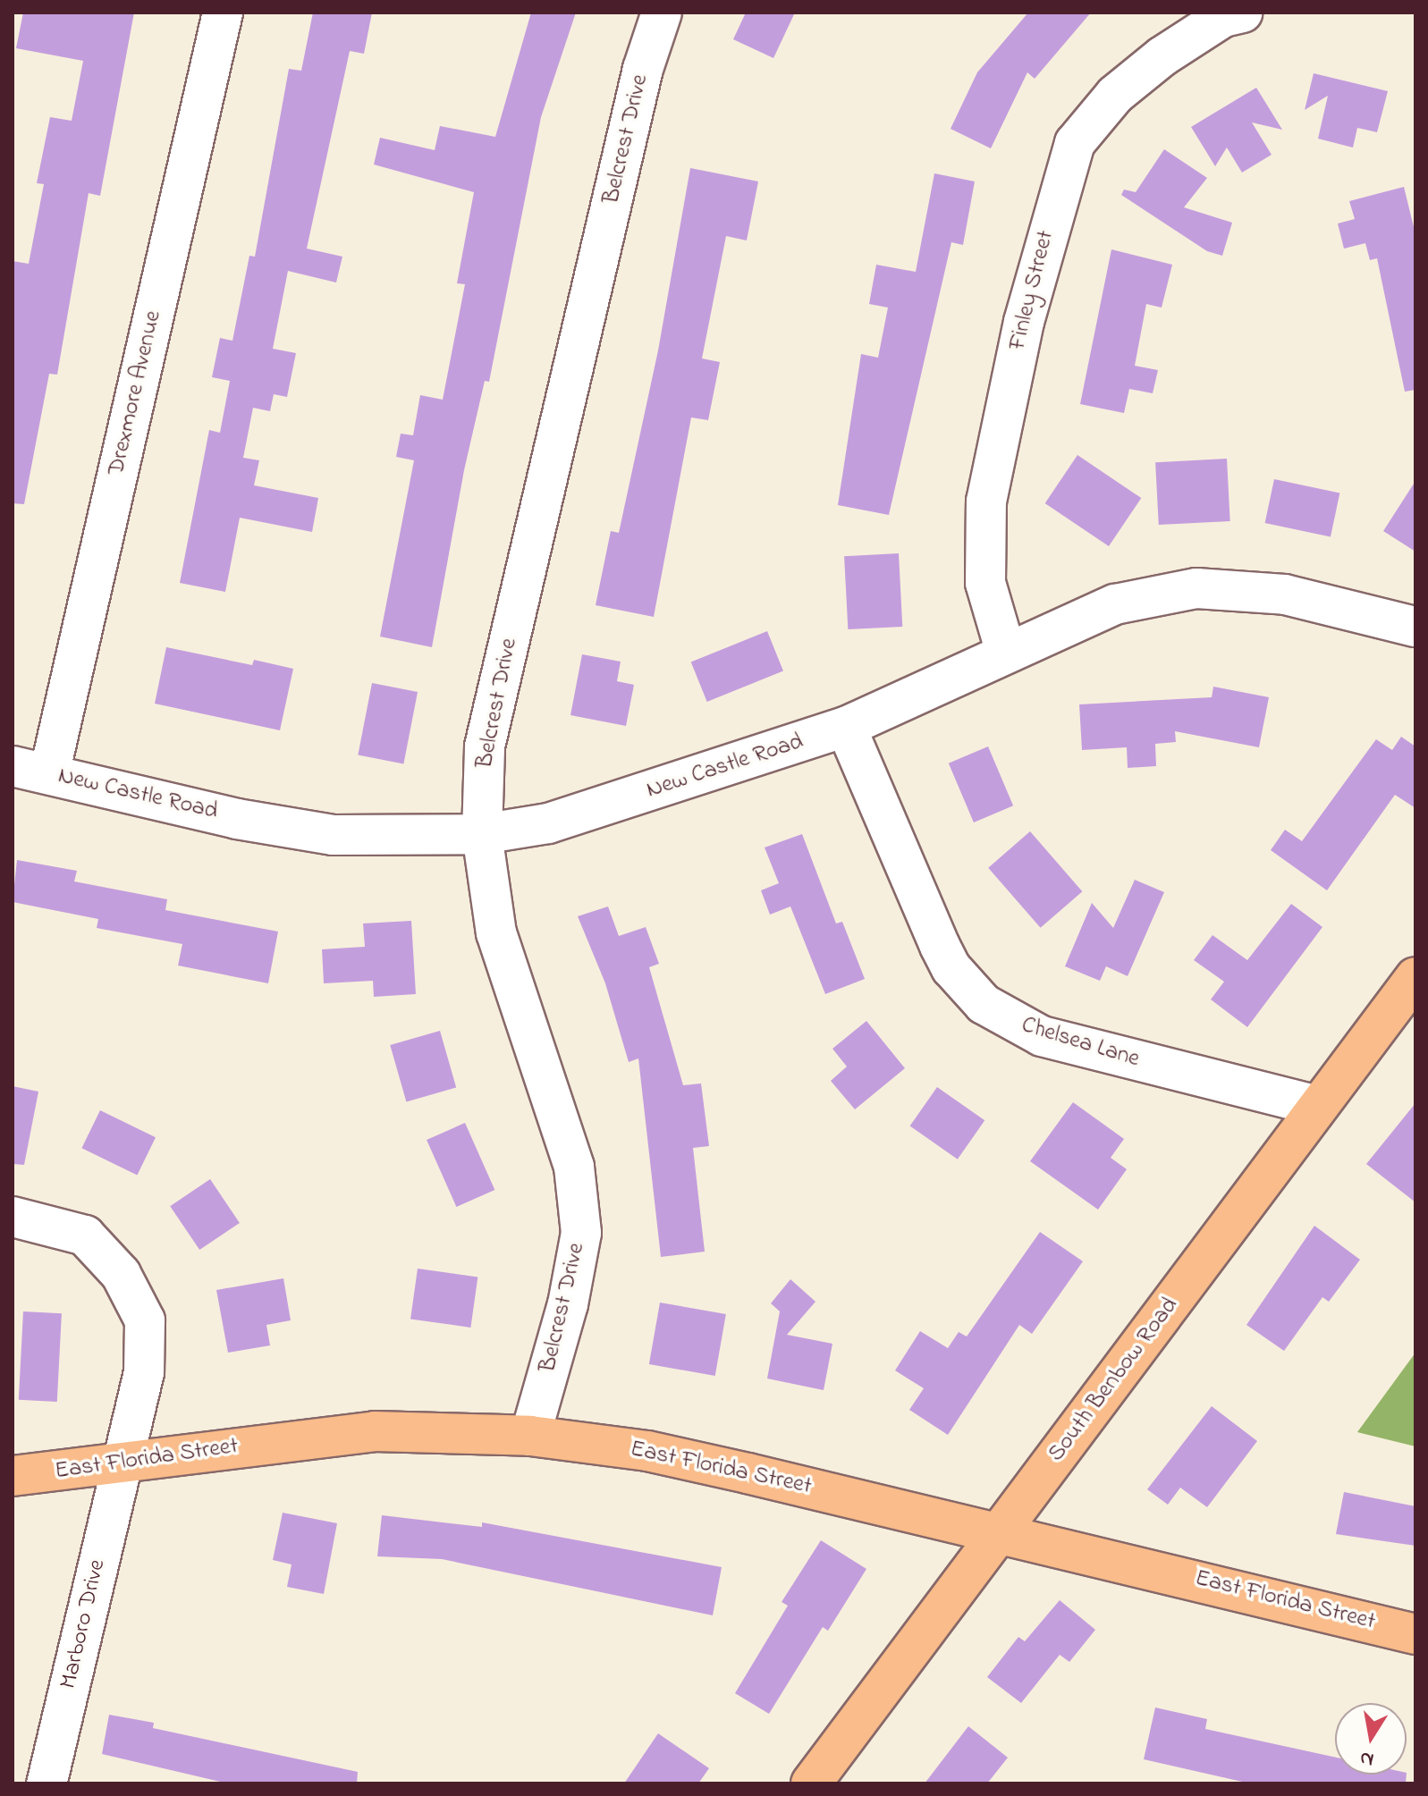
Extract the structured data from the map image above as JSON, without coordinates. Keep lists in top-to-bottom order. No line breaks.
{"streets":{"main road":["South Benbow Road","East Florida Street"],"street":["Belcrest Drive","Finley Street","Drexmore Avenue","New Castle Road","Chelsea Lane","Marboro Drive"]},"crossings":[["Belcrest Drive","New Castle Road"],["Belcrest Drive","East Florida Street"],["Finley Street","New Castle Road"],["Drexmore Avenue","New Castle Road"],["New Castle Road","Chelsea Lane"],["Chelsea Lane","South Benbow Road"],["South Benbow Road","East Florida Street"],["East Florida Street","Marboro Drive"]],"north":"bottom"}
